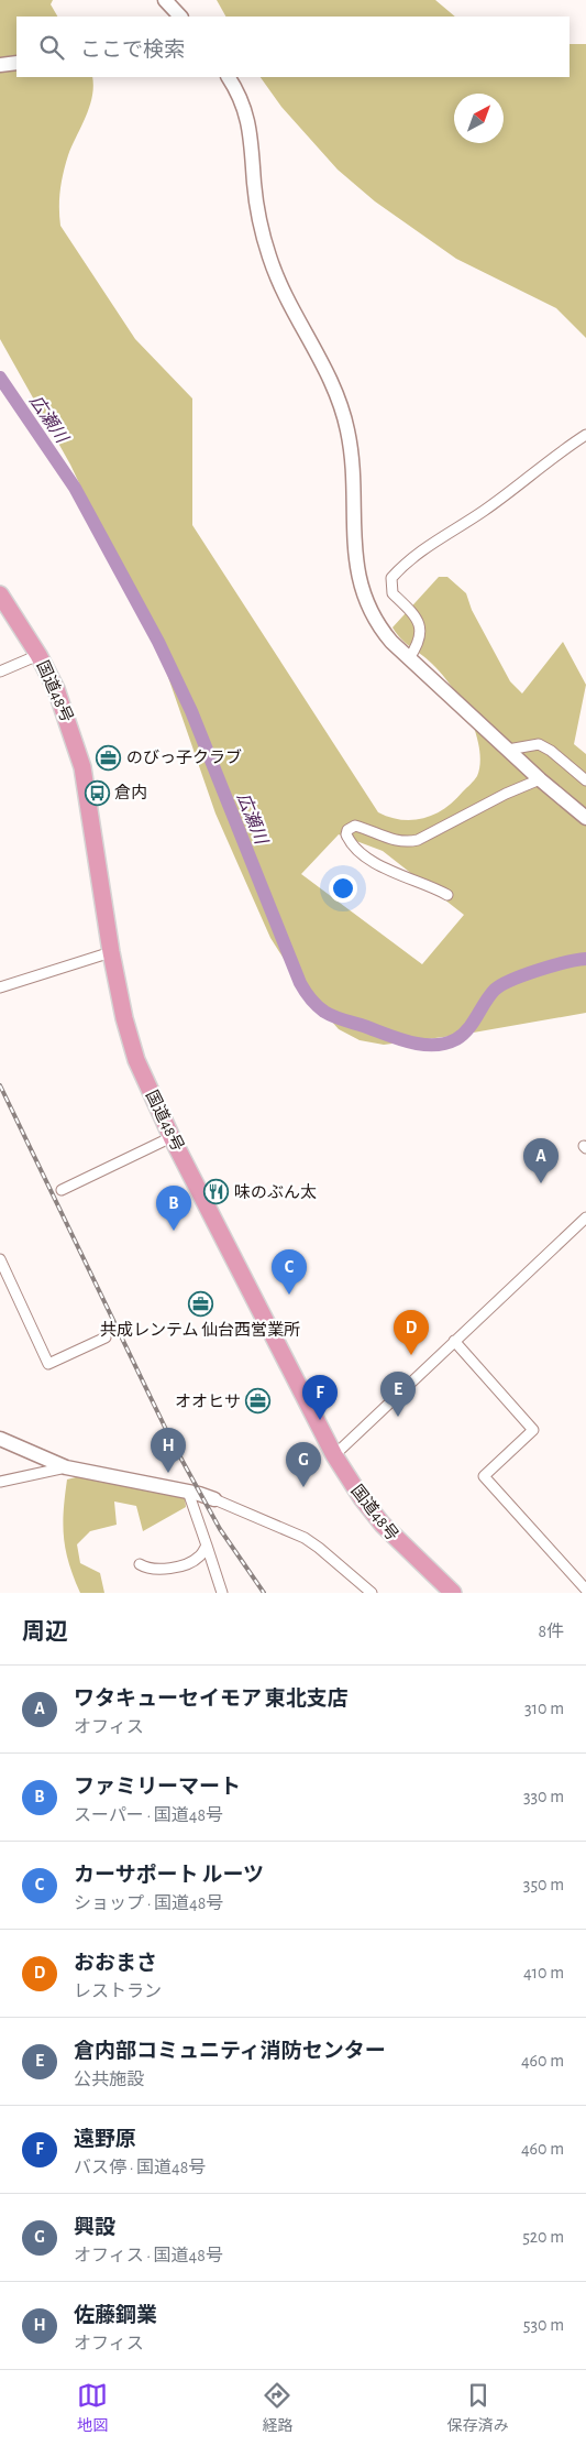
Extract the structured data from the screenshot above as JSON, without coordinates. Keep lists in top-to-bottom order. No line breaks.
{"streets":{"highway":["国道48号"]},"water":["広瀬川"],"places":{"office":["のびっ子クラブ","共成レンテム 仙台西営業所","オオヒサ"],"bus stop":["倉内"],"restaurant":["味のぶん太"]},"north":"top right","page":{"search":"ここで検索","pins":["A","B","C","D","E","F","H","G"],"heading":["周辺","8件"],"list":[{"mark":"A","name":"ワタキューセイモア 東北支店","note":"オフィス","value":"310 m"},{"mark":"B","name":"ファミリーマート","note":"スーパー · 国道48号","value":"330 m"},{"mark":"C","name":"カーサポート ルーツ","note":"ショップ · 国道48号","value":"350 m"},{"mark":"D","name":"おおまさ","note":"レストラン","value":"410 m"},{"mark":"E","name":"倉内部コミュニティ消防センター","note":"公共施設","value":"460 m"},{"mark":"F","name":"遠野原","note":"バス停 · 国道48号","value":"460 m"},{"mark":"G","name":"興設","note":"オフィス · 国道48号","value":"520 m"},{"mark":"H","name":"佐藤鋼業","note":"オフィス","value":"530 m"}],"nav":["地図","経路","保存済み"]}}
